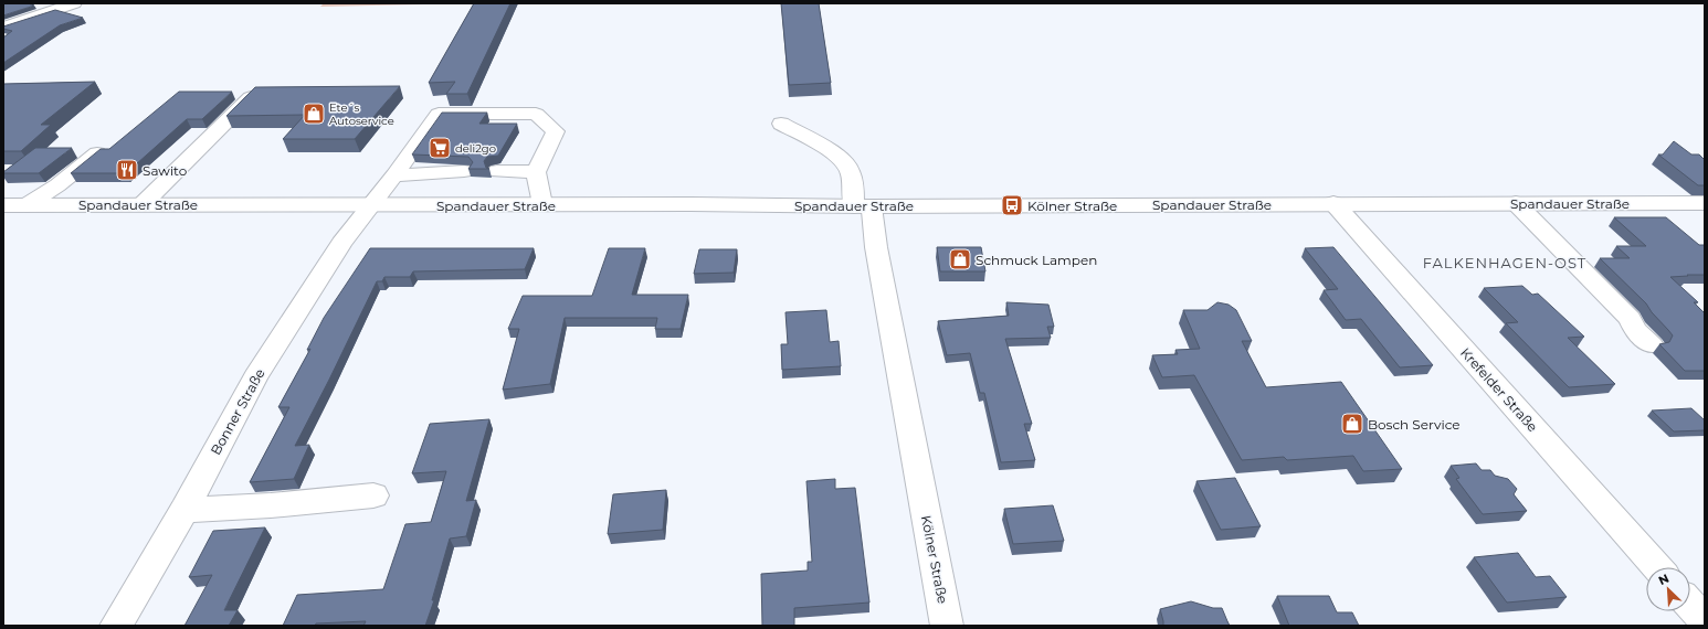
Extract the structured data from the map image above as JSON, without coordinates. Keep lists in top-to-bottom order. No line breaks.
{"streets":{"main road":["Spandauer Straße","Krefelder Straße","Bonner Straße","Kölner Straße"]},"crossings":[["Spandauer Straße","Krefelder Straße"],["Spandauer Straße","Bonner Straße"],["Spandauer Straße","Kölner Straße"]],"districts":["FALKENHAGEN-OST"],"places":{"shop":["Ete´s Autoservice","Schmuck Lampen","Bosch Service"],"supermarket":["deli2go"],"restaurant":["Sawito"],"bus stop":["Kölner Straße"]},"north":"top left"}
